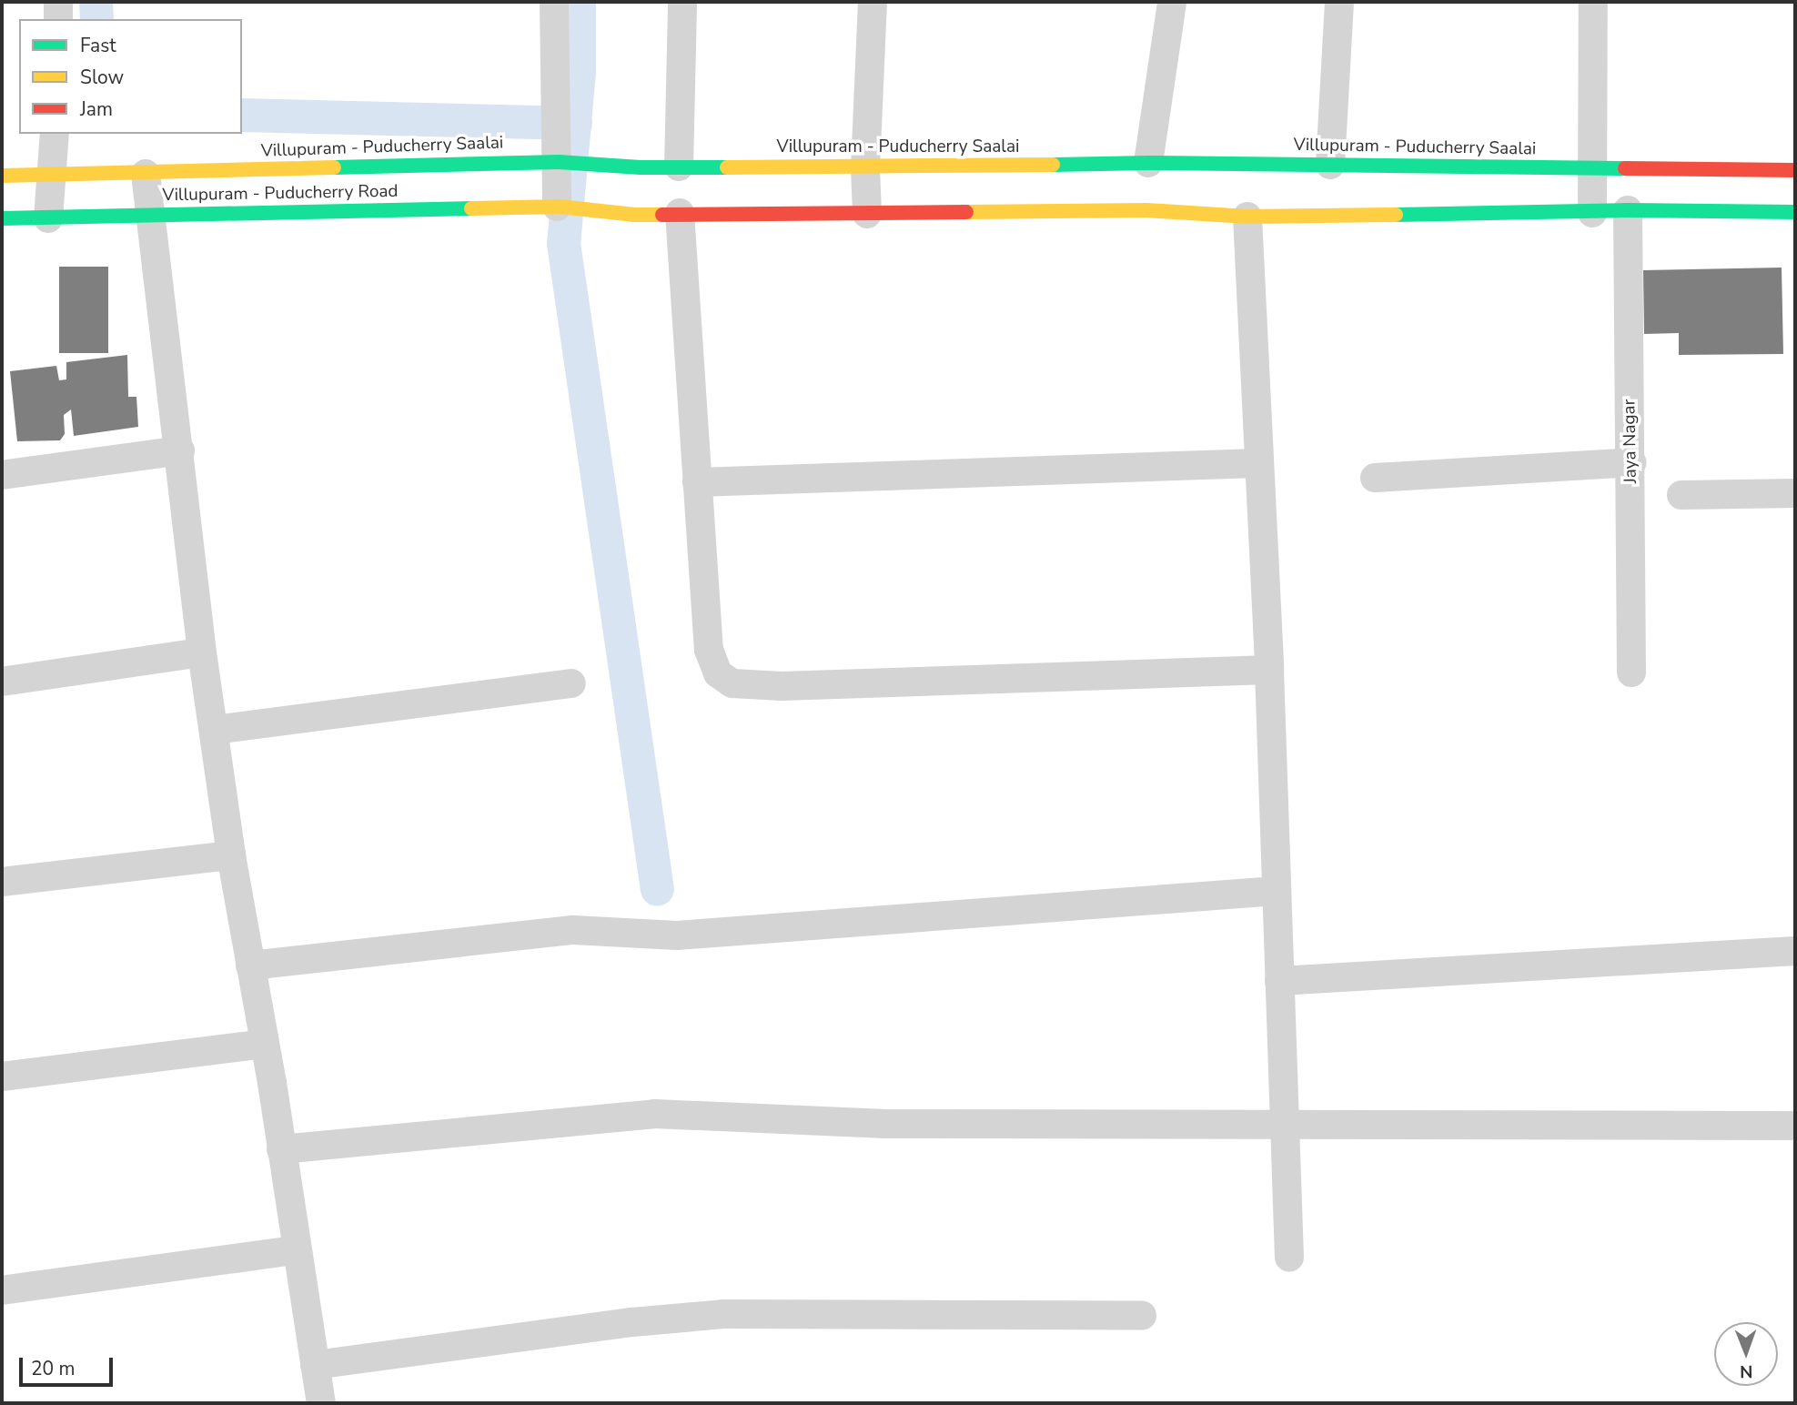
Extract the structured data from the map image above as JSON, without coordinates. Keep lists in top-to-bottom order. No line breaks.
{"streets":{"highway":["Villupuram - Puducherry Saalai","Villupuram - Puducherry Road"],"street":["Jaya Nagar"]},"legend":["Fast","Slow","Jam"],"scale_bar":"20 m","north":"bottom"}
